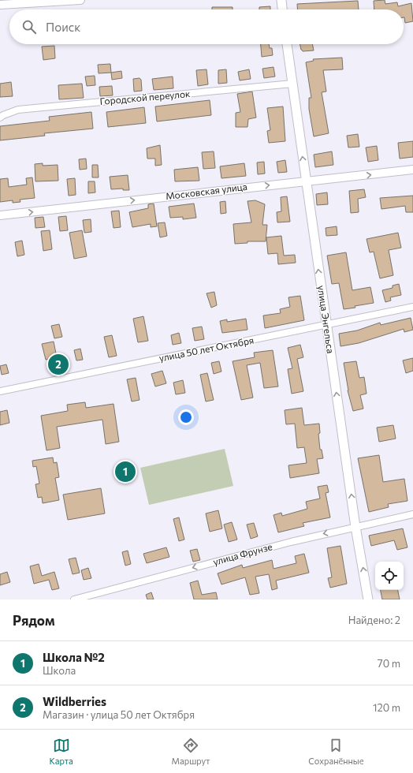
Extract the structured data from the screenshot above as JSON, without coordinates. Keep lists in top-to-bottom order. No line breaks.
{"streets":{"main road":["улица Энгельса"],"street":["Городской переулок","Московская улица","улица 50 лет Октября","улица Фрунзе"]},"crossings":[["Городской переулок","улица Энгельса"],["Московская улица","улица Энгельса"],["улица Энгельса","улица 50 лет Октября"],["улица Энгельса","улица Фрунзе"]],"one_way":["Московская улица","улица Энгельса","улица Фрунзе"],"page":{"search":"Поиск","pins":["2","1"],"heading":["Рядом","Найдено: 2"],"list":[{"mark":"1","name":"Школа №2","note":"Школа","value":"70 m"},{"mark":"2","name":"Wildberries","note":"Магазин · улица 50 лет Октября","value":"120 m"}],"nav":["Карта","Маршрут","Сохранённые"]}}
